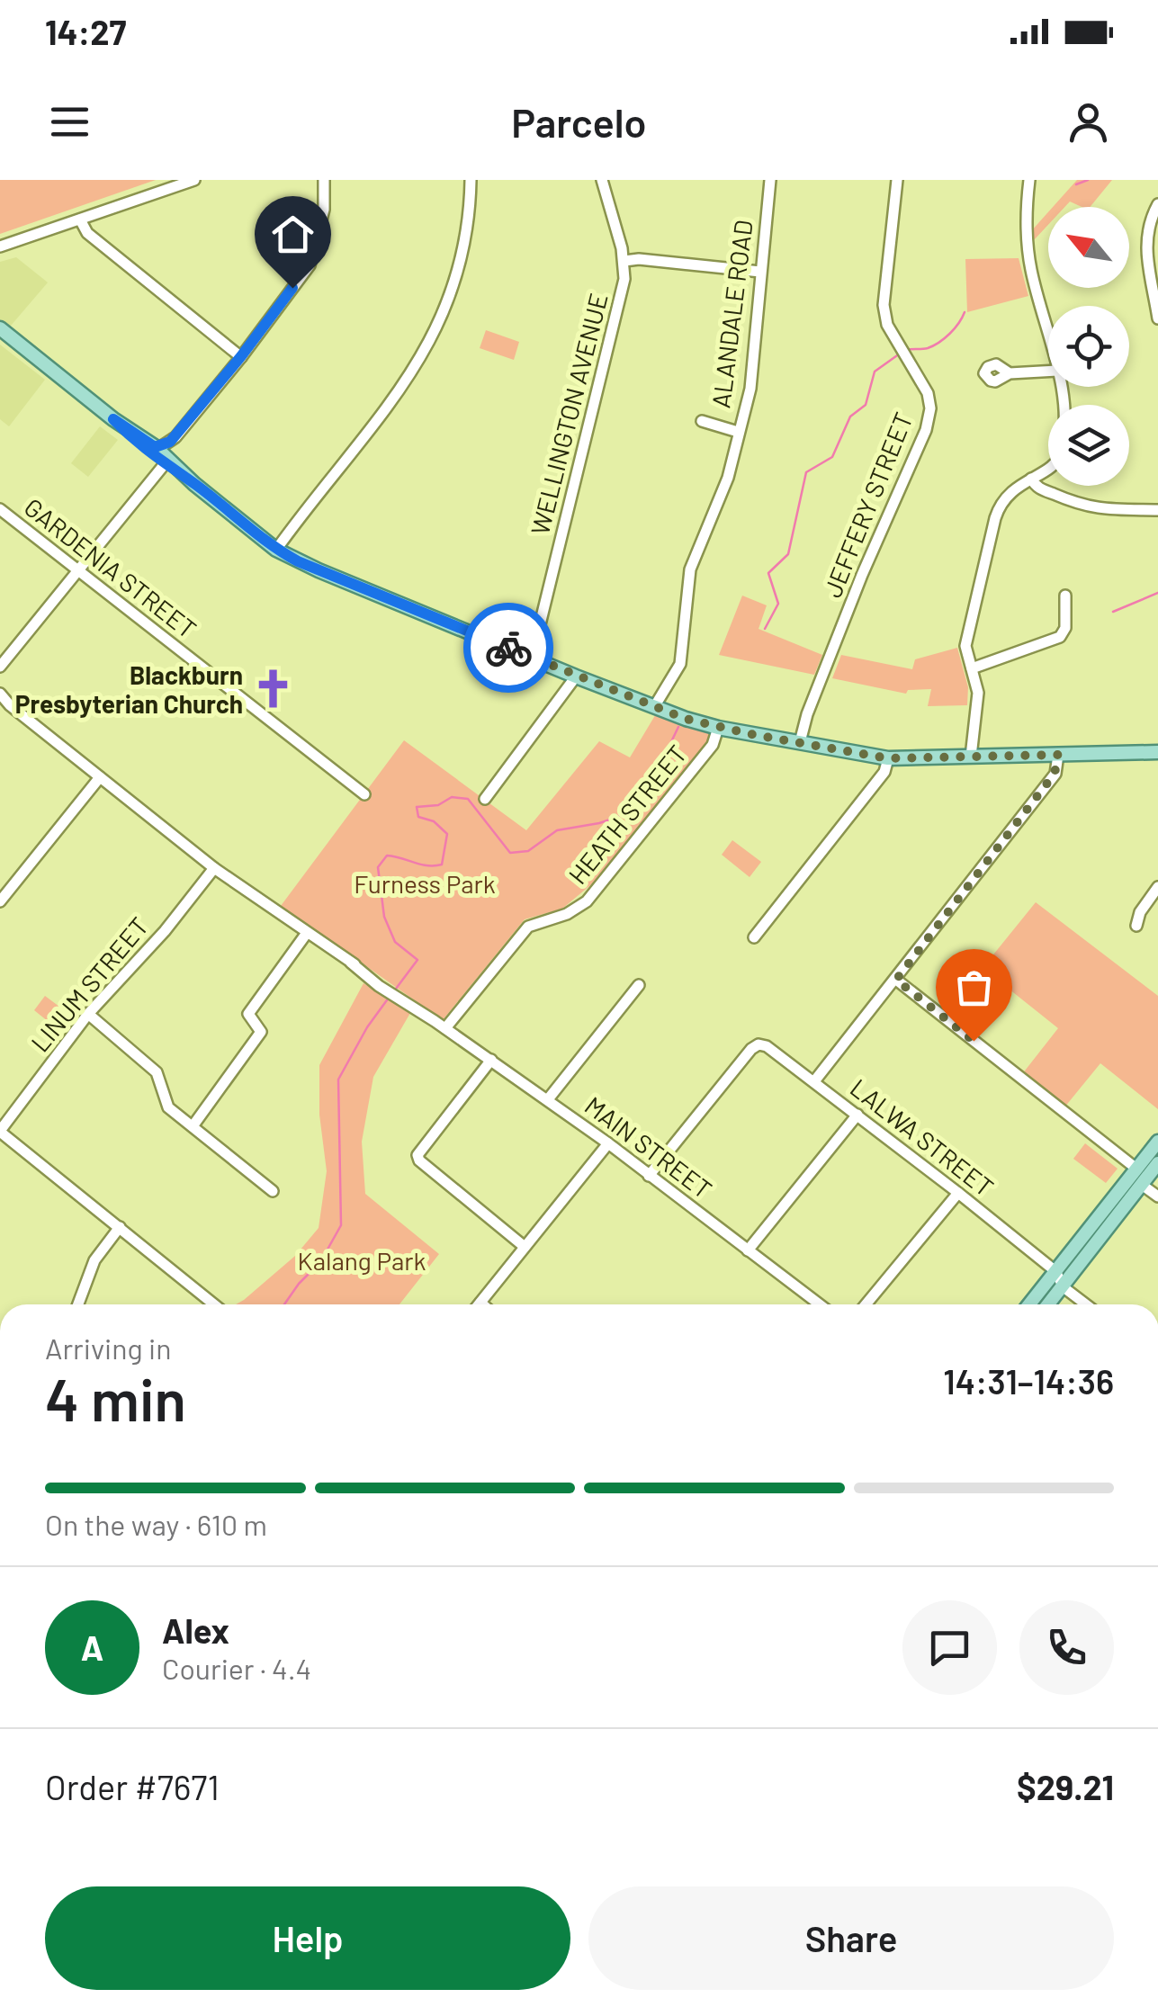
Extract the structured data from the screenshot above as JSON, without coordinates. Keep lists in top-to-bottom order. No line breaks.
{"streets":{"street":["ALANDALE ROAD","WELLINGTON AVENUE","JEFFERY STREET","GARDENIA STREET","HEATH STREET","LINUM STREET","LALWA STREET","MAIN STREET"]},"crossings":[["HEATH STREET","MAIN STREET"],["LINUM STREET","MAIN STREET"],["LALWA STREET","MAIN STREET"]],"parks":["Furness Park","Kalang Park"],"places":{"church":["Blackburn Presbyterian Church"]},"north":"top left","page":{"status":"14:27","header":"Parcelo","heading":["4 min","Arriving in","14:31–14:36"],"panel":["Alex","Courier · 4.4","Order #7671","$29.21"],"bar":"On the way · 610 m","round":"A","buttons":["Help","Share"]}}
